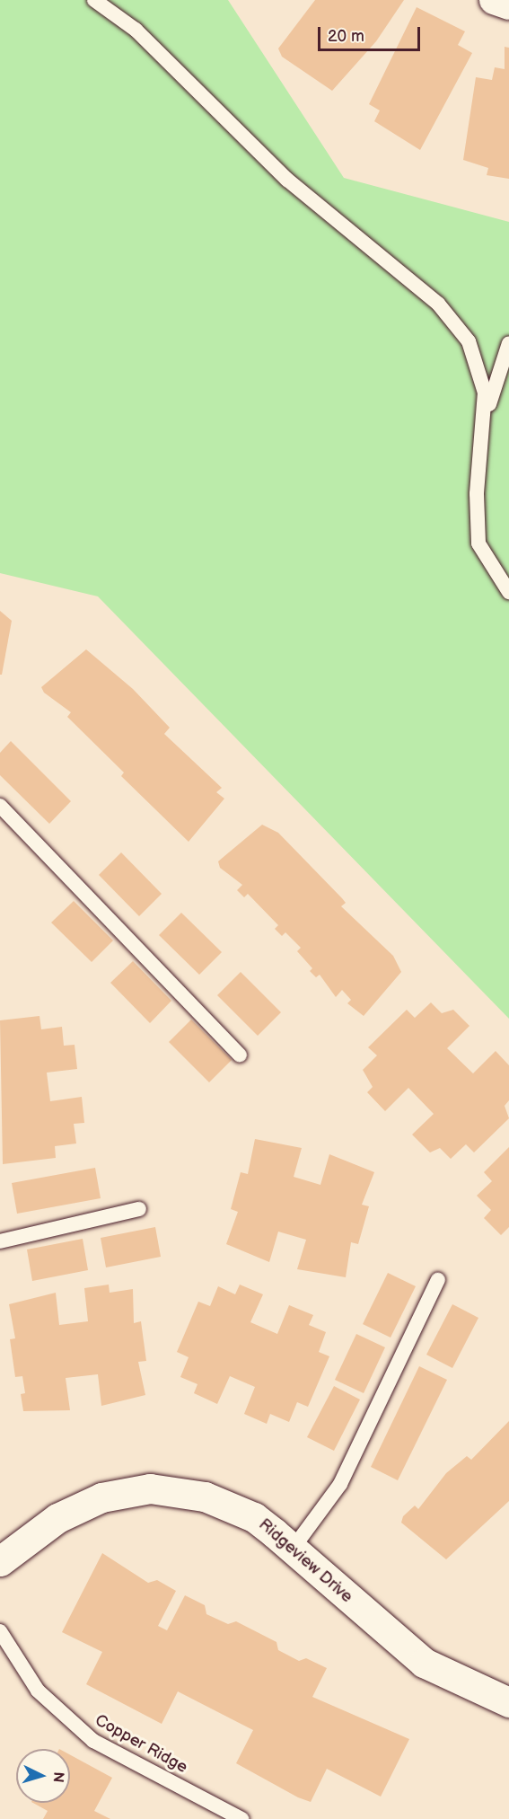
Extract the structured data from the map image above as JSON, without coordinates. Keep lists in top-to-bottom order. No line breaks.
{"streets":{"street":["Ridgeview Drive"],"lane":["Copper Ridge"]},"scale_bar":"20 m","north":"right"}
